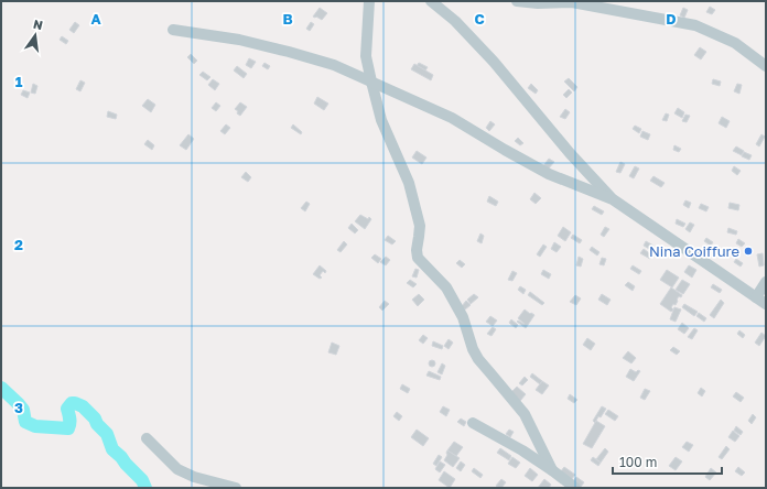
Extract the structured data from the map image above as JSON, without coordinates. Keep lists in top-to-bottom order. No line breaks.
{"places":["Nina Coiffure"],"scale_bar":"100 m","north":"top","grid":{"columns":["A","B","C","D"],"rows":["1","2","3"]}}
